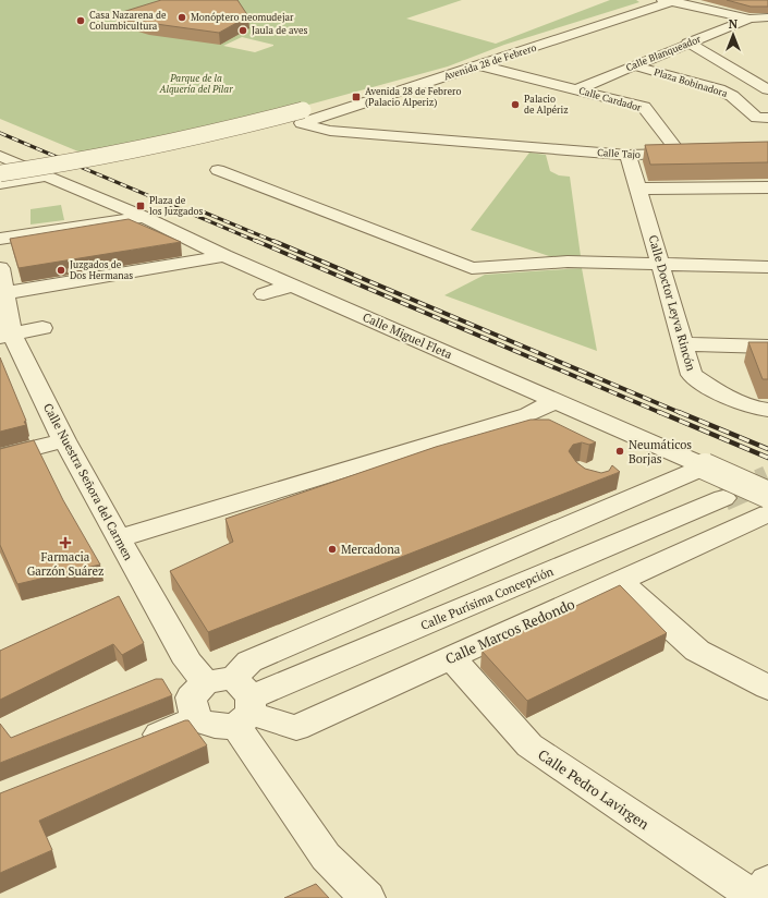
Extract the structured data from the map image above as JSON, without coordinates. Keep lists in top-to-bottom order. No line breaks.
{"streets":{"street":["Calle Blanqueador","Avenida 28 de Febrero","Plaza Bobinadora","Calle Cardador","Calle Tajo","Calle Doctor Leyva Rincón","Calle Miguel Fleta","Calle Nuestra Señora del Carmen","Calle Purísima Concepción","Calle Marcos Redondo","Calle Pedro Lavirgen"]},"crossings":[["Calle Blanqueador","Plaza Bobinadora"],["Calle Blanqueador","Calle Cardador"],["Avenida 28 de Febrero","Calle Cardador"],["Avenida 28 de Febrero","Calle Tajo"],["Calle Cardador","Calle Tajo"],["Calle Tajo","Calle Doctor Leyva Rincón"],["Calle Nuestra Señora del Carmen","Calle Purísima Concepción"],["Calle Nuestra Señora del Carmen","Calle Marcos Redondo"],["Calle Purísima Concepción","Calle Marcos Redondo"],["Calle Marcos Redondo","Calle Pedro Lavirgen"]],"parks":["Parque de la Alquería del Pilar"],"places":{"other":["Monóptero neomudejar","Casa Nazarena de Columbicultura","Jaula de aves","Palacio de Alpériz","Juzgados de Dos Hermanas","Neumáticos Borjas","Mercadona"],"transit":["Avenida 28 de Febrero (Palacio Alperiz)","Plaza de los Juzgados"],"health":["Farmacia Garzón Suárez"]},"north":"top"}
